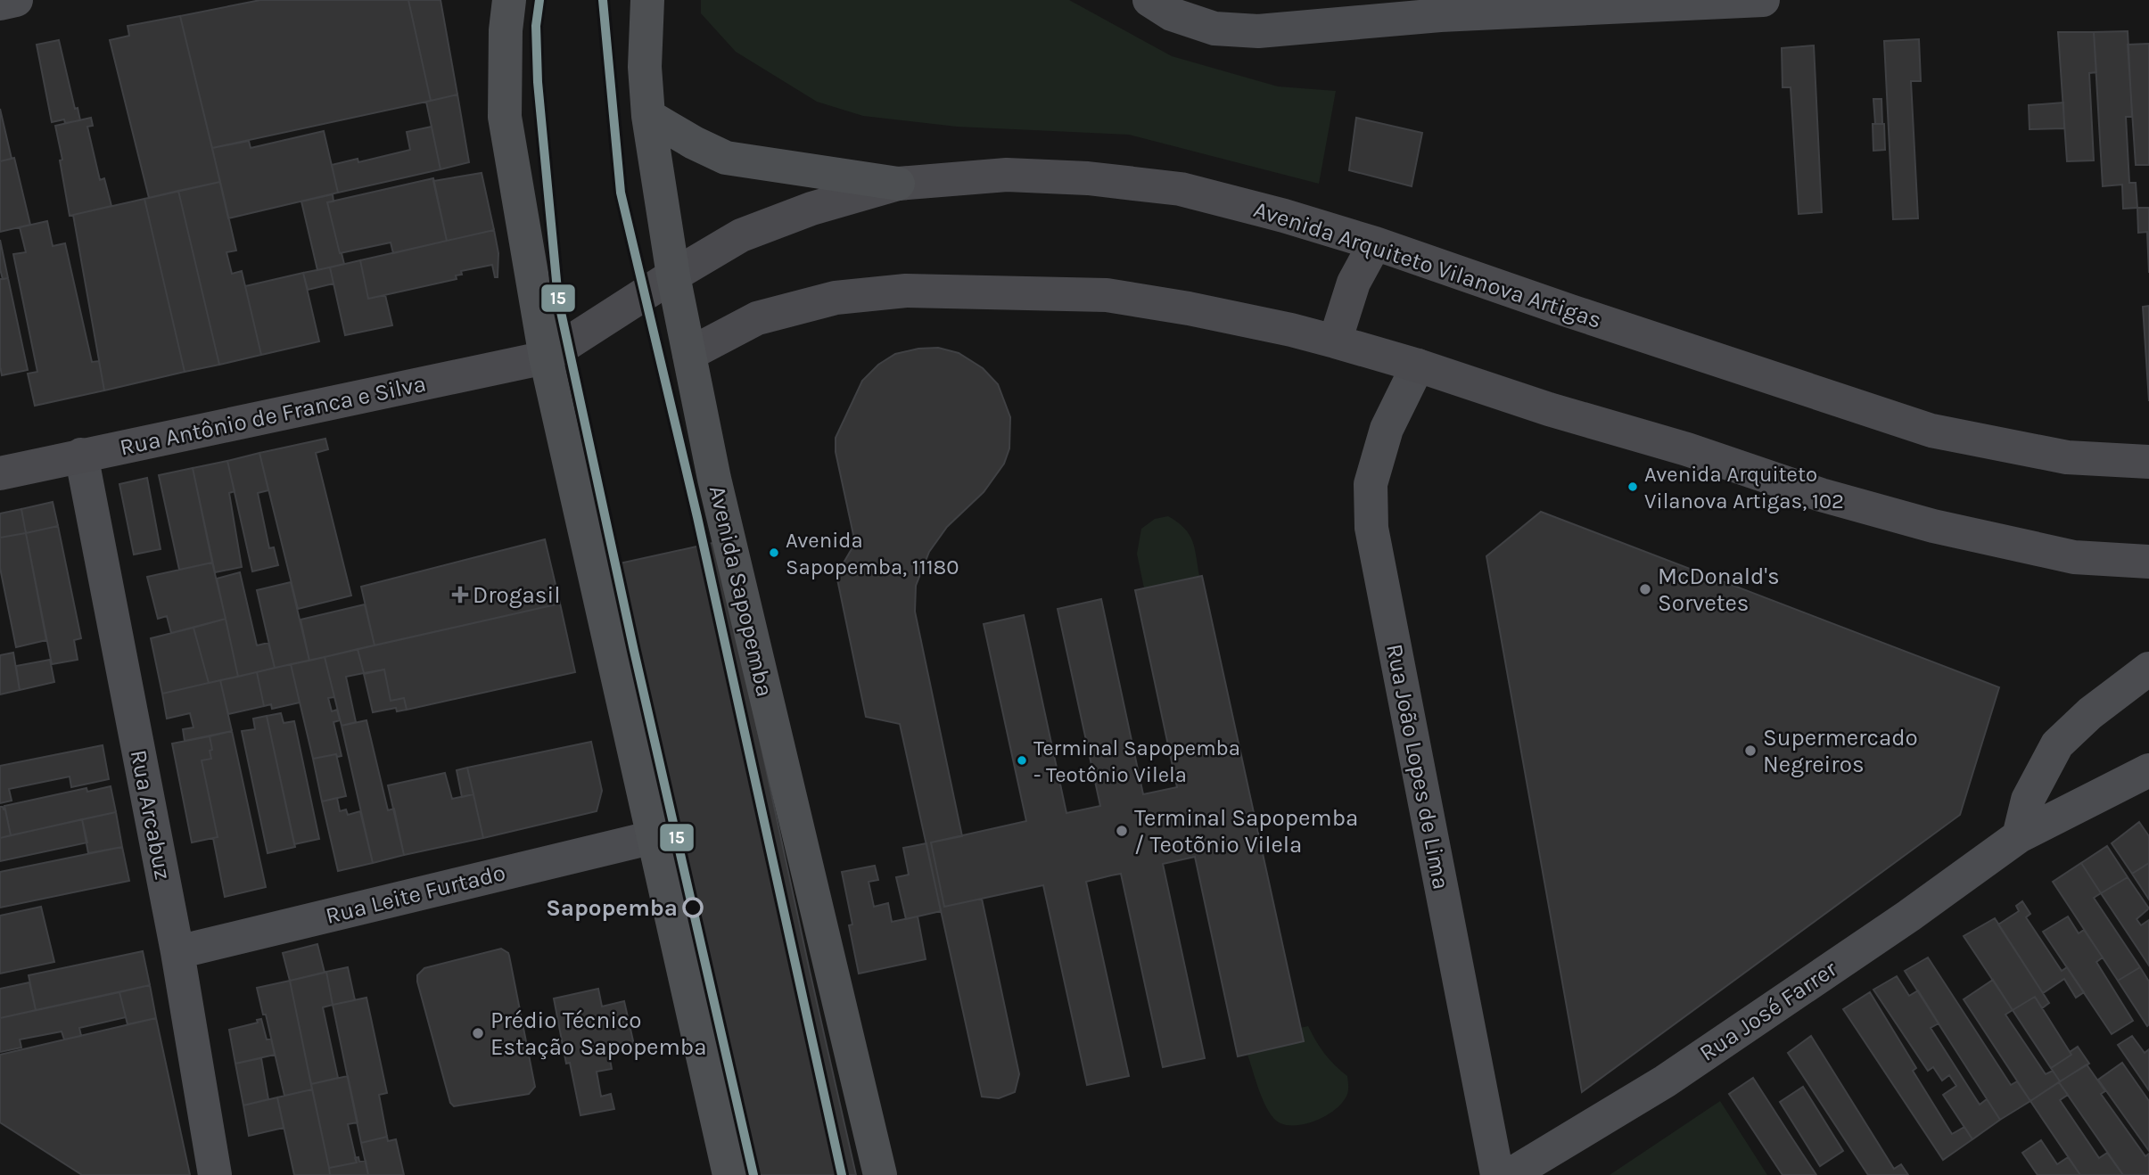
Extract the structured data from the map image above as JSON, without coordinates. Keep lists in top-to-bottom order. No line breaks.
{"streets":{"main road":["Avenida Arquiteto Vilanova Artigas","Rua Antônio de Franca e Silva","Avenida Sapopemba"],"street":["Rua João Lopes de Lima","Rua Arcabuz","Rua Leite Furtado","Rua José Farrer"]},"crossings":[["Avenida Arquiteto Vilanova Artigas","Rua Antônio de Franca e Silva"],["Avenida Arquiteto Vilanova Artigas","Avenida Sapopemba"],["Rua Antônio de Franca e Silva","Rua Arcabuz"],["Rua Arcabuz","Rua Leite Furtado"]],"places":{"other":["Avenida Arquiteto Vilanova Artigas, 102","Avenida Sapopemba, 11180","McDonald's Sorvetes","Supermercado Negreiros","Terminal Sapopemba - Teotônio Vilela","Terminal Sapopemba / Teotõnio Vilela","Sapopemba","Prédio Técnico Estação Sapopemba"],"health":["Drogasil"]},"lines":["transit line 15"]}
